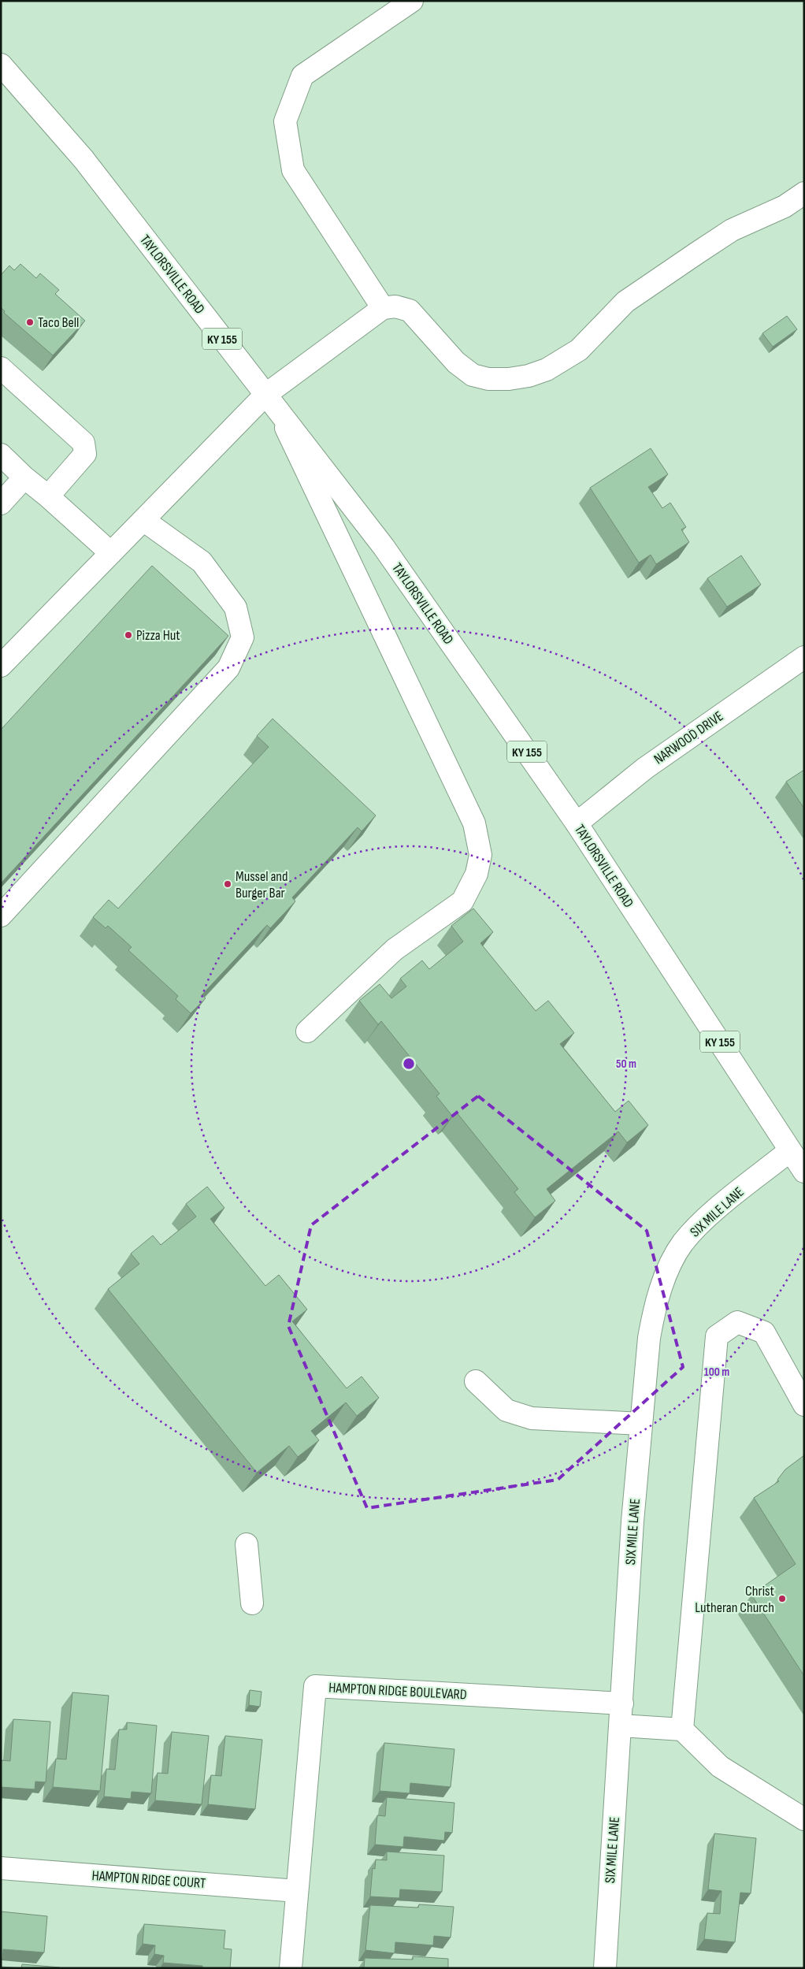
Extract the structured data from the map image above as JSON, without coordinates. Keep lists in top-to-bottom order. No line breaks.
{"streets":{"street":["TAYLORSVILLE ROAD","KY 155","NARWOOD DRIVE","SIX MILE LANE","HAMPTON RIDGE BOULEVARD","HAMPTON RIDGE COURT"]},"crossings":[["TAYLORSVILLE ROAD","NARWOOD DRIVE"],["TAYLORSVILLE ROAD","SIX MILE LANE"],["SIX MILE LANE","HAMPTON RIDGE BOULEVARD"],["HAMPTON RIDGE BOULEVARD","HAMPTON RIDGE COURT"]],"places":["Taco Bell","Pizza Hut","Mussel and Burger Bar","Christ Lutheran Church"],"rings":["50 m","100 m"]}
